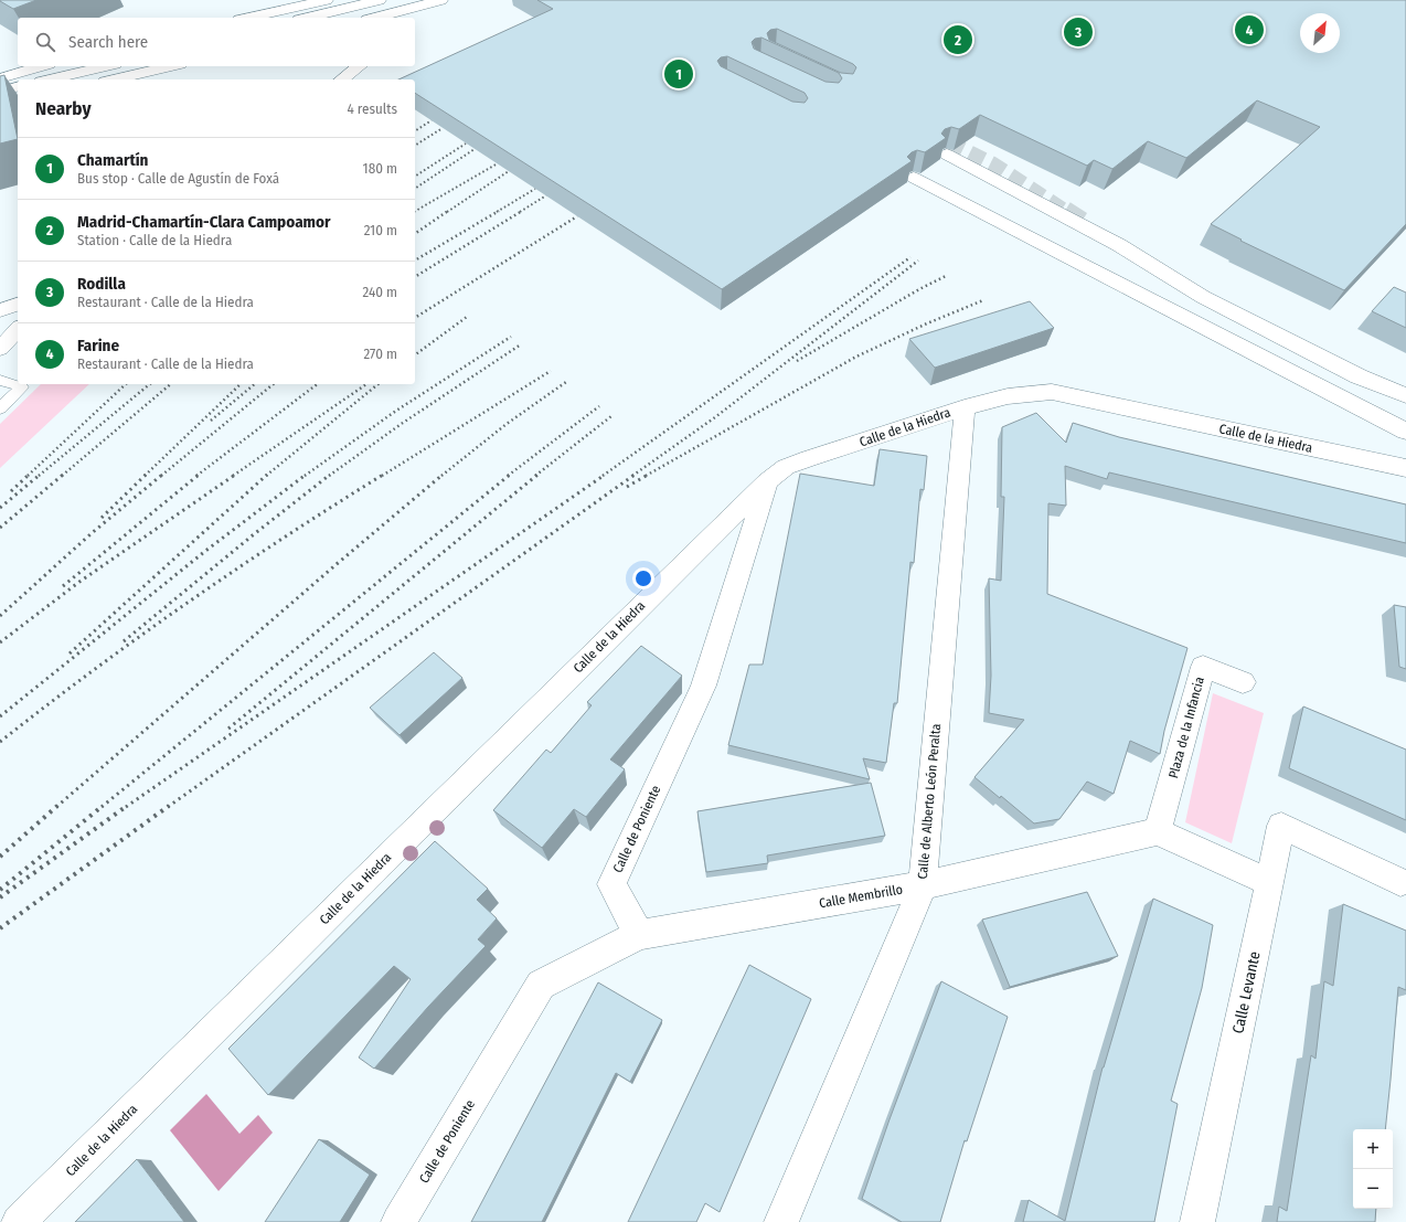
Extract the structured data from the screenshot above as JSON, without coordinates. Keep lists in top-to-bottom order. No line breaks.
{"streets":{"street":["Calle de la Hiedra","Plaza de la Infancia","Calle de Alberto León Peralta","Calle de Poniente","Calle Membrillo","Calle Levante"]},"crossings":[["Calle de la Hiedra","Calle de Alberto León Peralta"],["Calle de la Hiedra","Calle de Poniente"],["Plaza de la Infancia","Calle Membrillo"],["Calle de Alberto León Peralta","Calle Membrillo"],["Calle de Poniente","Calle Membrillo"]],"north":"top right","page":{"pins":["4","3","2","1"],"search":"Search here","heading":["Nearby","4 results"],"list":[{"mark":"1","name":"Chamartín","note":"Bus stop · Calle de Agustín de Foxá","value":"180 m"},{"mark":"2","name":"Madrid-Chamartín-Clara Campoamor","note":"Station · Calle de la Hiedra","value":"210 m"},{"mark":"3","name":"Rodilla","note":"Restaurant · Calle de la Hiedra","value":"240 m"},{"mark":"4","name":"Farine","note":"Restaurant · Calle de la Hiedra","value":"270 m"}],"map_buttons":["+","−"]}}
